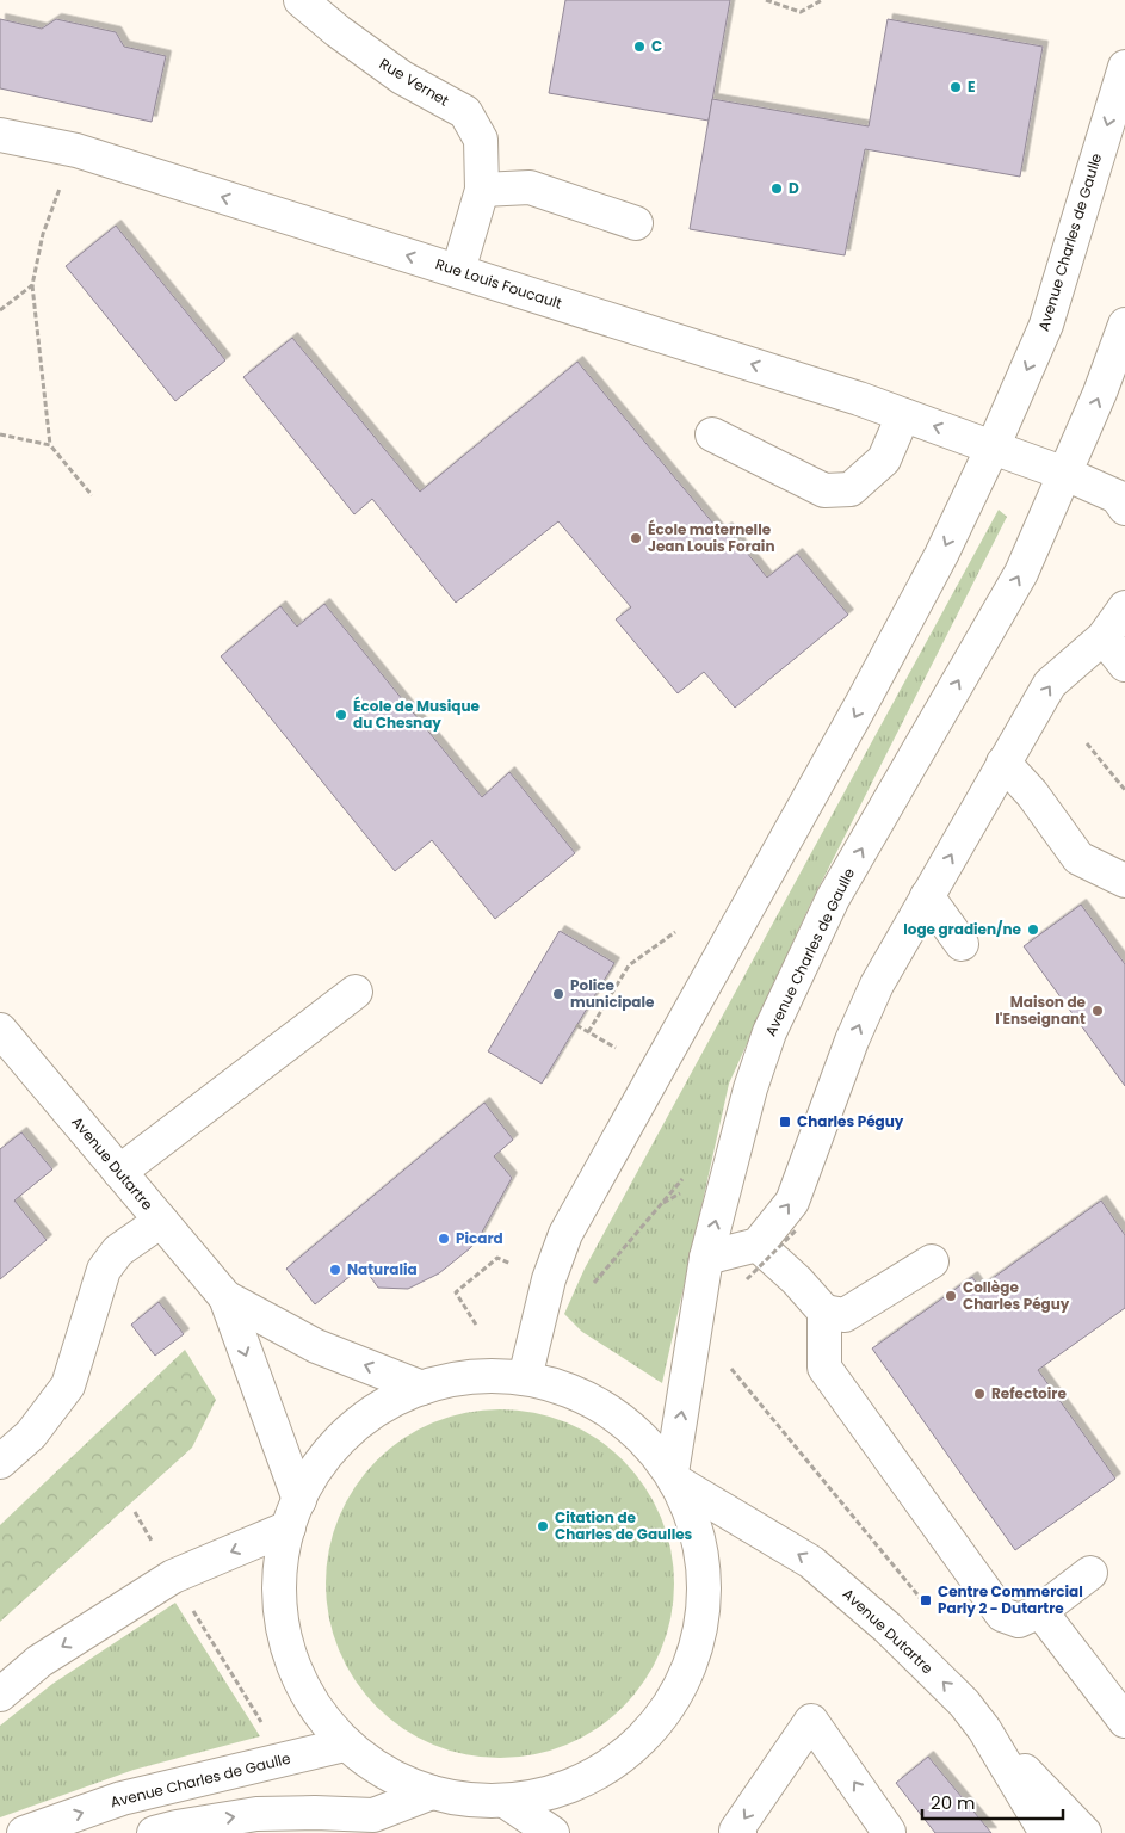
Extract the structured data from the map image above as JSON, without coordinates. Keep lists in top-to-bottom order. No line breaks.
{"streets":{"main road":["Rue Vernet","Avenue Charles de Gaulle","Rue Louis Foucault","Avenue Dutartre"]},"crossings":[["Rue Vernet","Rue Louis Foucault"],["Avenue Charles de Gaulle","Rue Louis Foucault"],["Avenue Charles de Gaulle","Avenue Dutartre"]],"one_way":["Rue Louis Foucault"],"places":{"other":["C","E","D","École maternelle Jean Louis Forain","École de Musique du Chesnay","loge gradien/ne","Police municipale","Maison de l'Enseignant","Picard","Naturalia","Collège Charles Péguy","Refectoire","Citation de Charles de Gaulles"],"transit":["Charles Péguy","Centre Commercial Parly 2 - Dutartre"]},"scale_bar":"20 m"}
